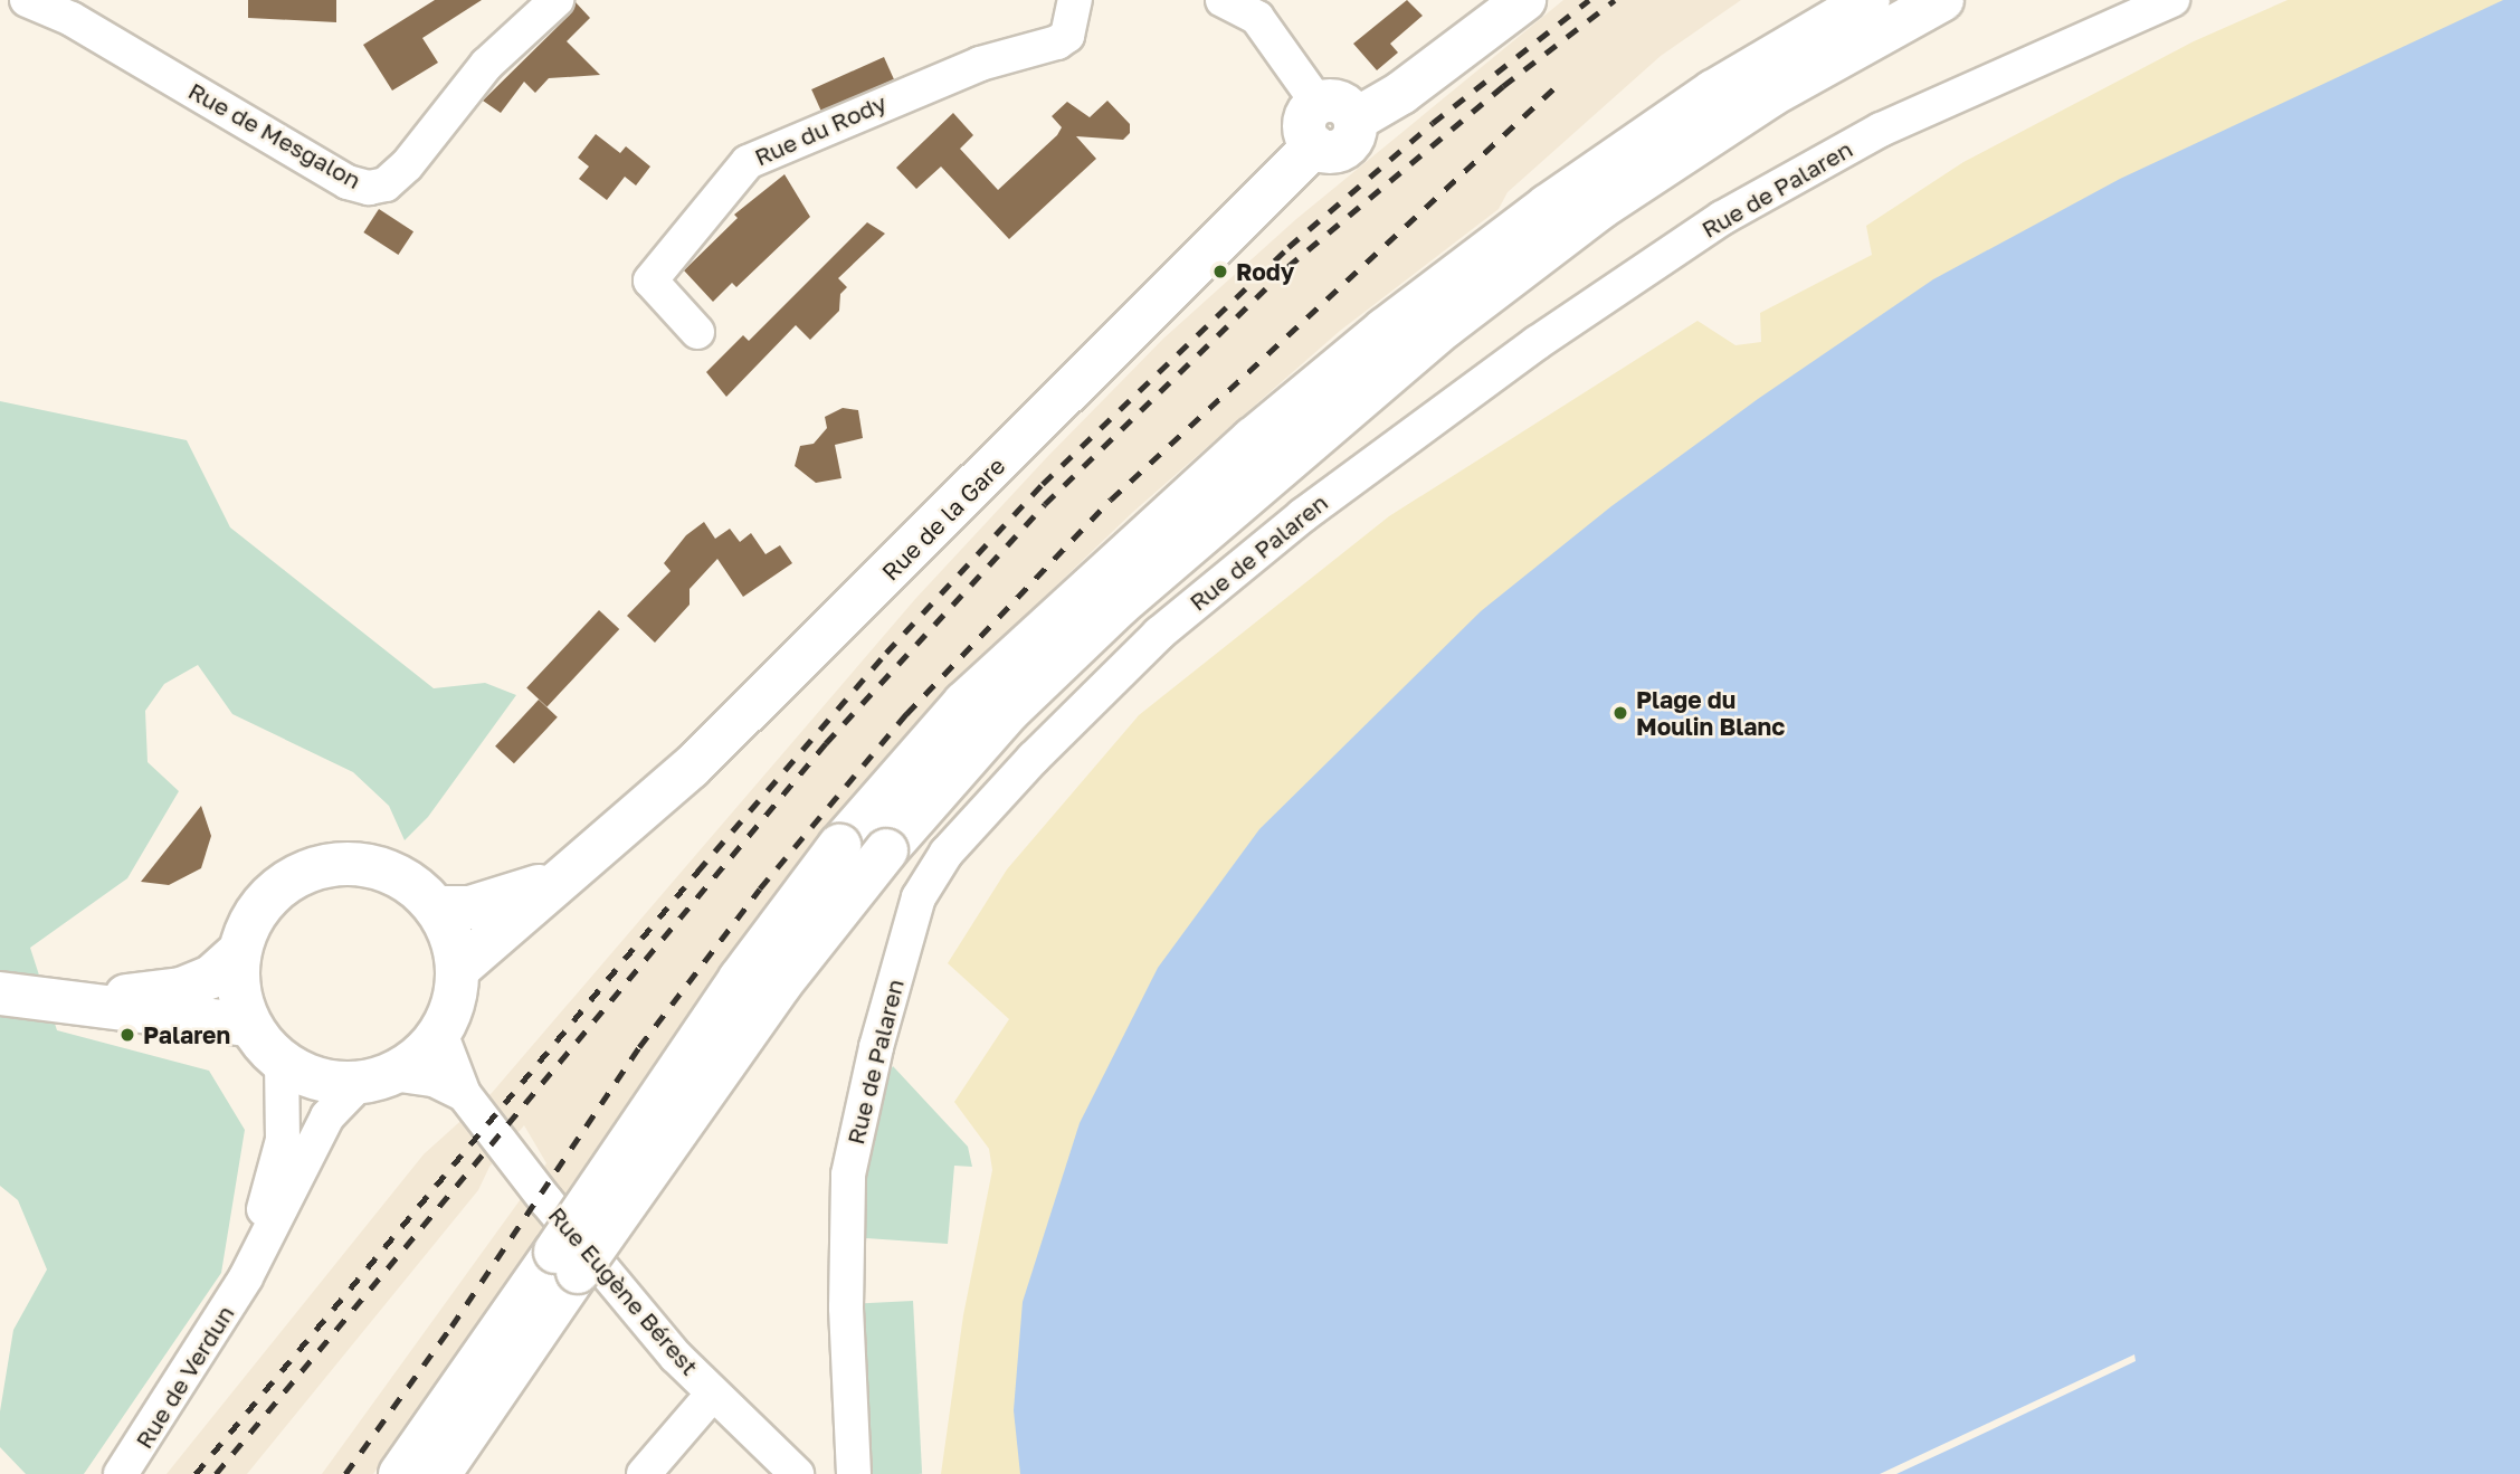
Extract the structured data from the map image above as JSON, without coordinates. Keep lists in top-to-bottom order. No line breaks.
{"streets":{"main road":["Rue de la Gare"],"street":["Rue du Rody","Rue de Mesgalon","Rue de Palaren","Rue Eugène Bérest","Rue de Verdun"]},"crossings":[["Rue de la Gare","Rue Eugène Bérest"],["Rue de la Gare","Rue de Verdun"],["Rue Eugène Bérest","Rue de Verdun"]],"places":["Rody","Plage du Moulin Blanc","Palaren"]}
